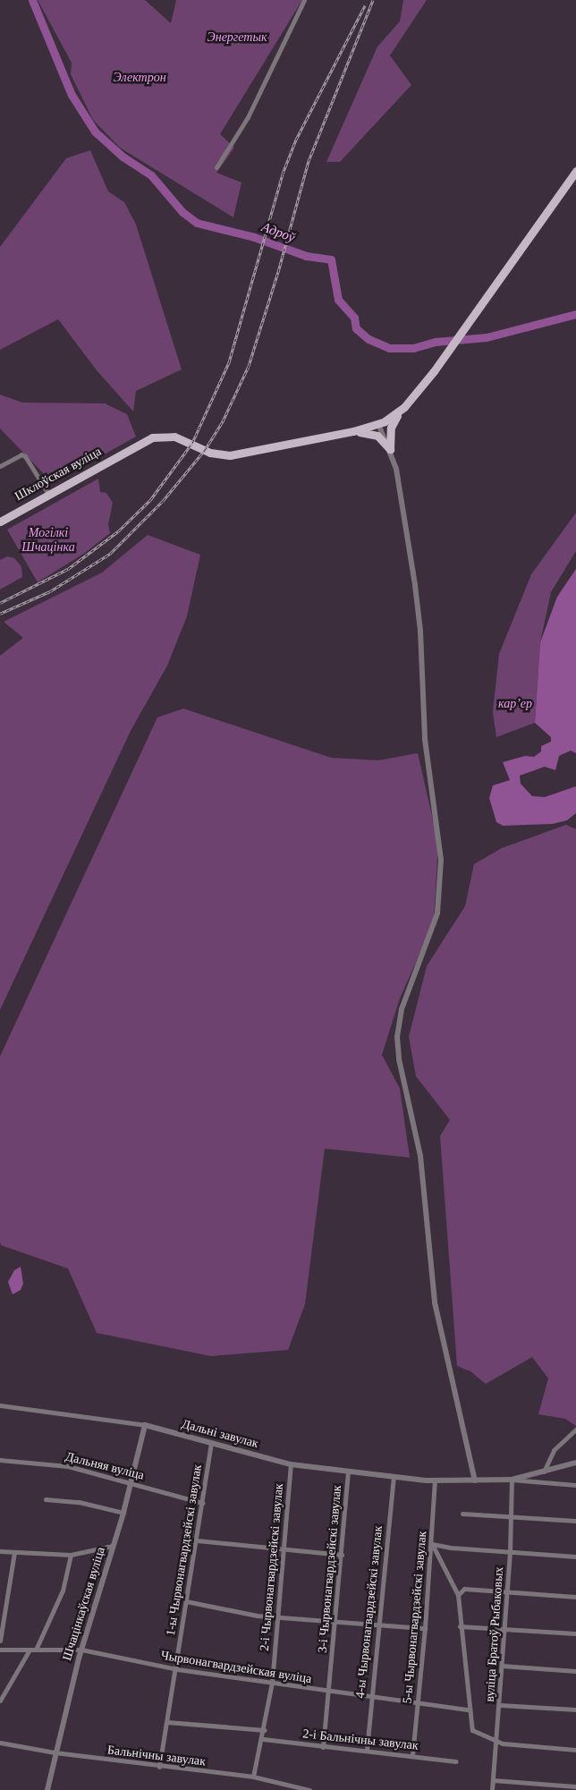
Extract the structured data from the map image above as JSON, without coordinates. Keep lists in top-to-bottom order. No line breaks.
{"streets":{"main road":["Шклоўская вуліца"],"street":["Дальні завулак","Дальняя вуліца","1-ы Чырвонагвардзейскі завулак","2-і Чырвонагвардзейскі завулак","3-і Чырвонагвардзейскі завулак","Шчацінкаўская вуліца","4-ы Чырвонагвардзейскі завулак","5-ы Чырвонагвардзейскі завулак","вуліца Братоў Рыбаковых","Чырвонагвардзейская вуліца","2-і Бальнічны завулак","Бальнічны завулак"]},"crossings":[["Дальні завулак","1-ы Чырвонагвардзейскі завулак"],["Дальні завулак","2-і Чырвонагвардзейскі завулак"],["Дальні завулак","3-і Чырвонагвардзейскі завулак"],["Дальні завулак","Шчацінкаўская вуліца"],["Дальні завулак","4-ы Чырвонагвардзейскі завулак"],["Дальні завулак","5-ы Чырвонагвардзейскі завулак"],["Дальні завулак","вуліца Братоў Рыбаковых"],["Дальняя вуліца","1-ы Чырвонагвардзейскі завулак"],["Дальняя вуліца","Шчацінкаўская вуліца"],["1-ы Чырвонагвардзейскі завулак","Чырвонагвардзейская вуліца"],["1-ы Чырвонагвардзейскі завулак","Бальнічны завулак"],["2-і Чырвонагвардзейскі завулак","Чырвонагвардзейская вуліца"],["2-і Чырвонагвардзейскі завулак","2-і Бальнічны завулак"],["2-і Чырвонагвардзейскі завулак","Бальнічны завулак"],["3-і Чырвонагвардзейскі завулак","Чырвонагвардзейская вуліца"],["3-і Чырвонагвардзейскі завулак","2-і Бальнічны завулак"],["Шчацінкаўская вуліца","Чырвонагвардзейская вуліца"],["Шчацінкаўская вуліца","Бальнічны завулак"],["4-ы Чырвонагвардзейскі завулак","Чырвонагвардзейская вуліца"],["4-ы Чырвонагвардзейскі завулак","2-і Бальнічны завулак"],["5-ы Чырвонагвардзейскі завулак","Чырвонагвардзейская вуліца"],["5-ы Чырвонагвардзейскі завулак","2-і Бальнічны завулак"]],"water":["Адроў"],"parks":["Энергетык","Электрон","Могілкі Шчацінка","карʼер"]}
